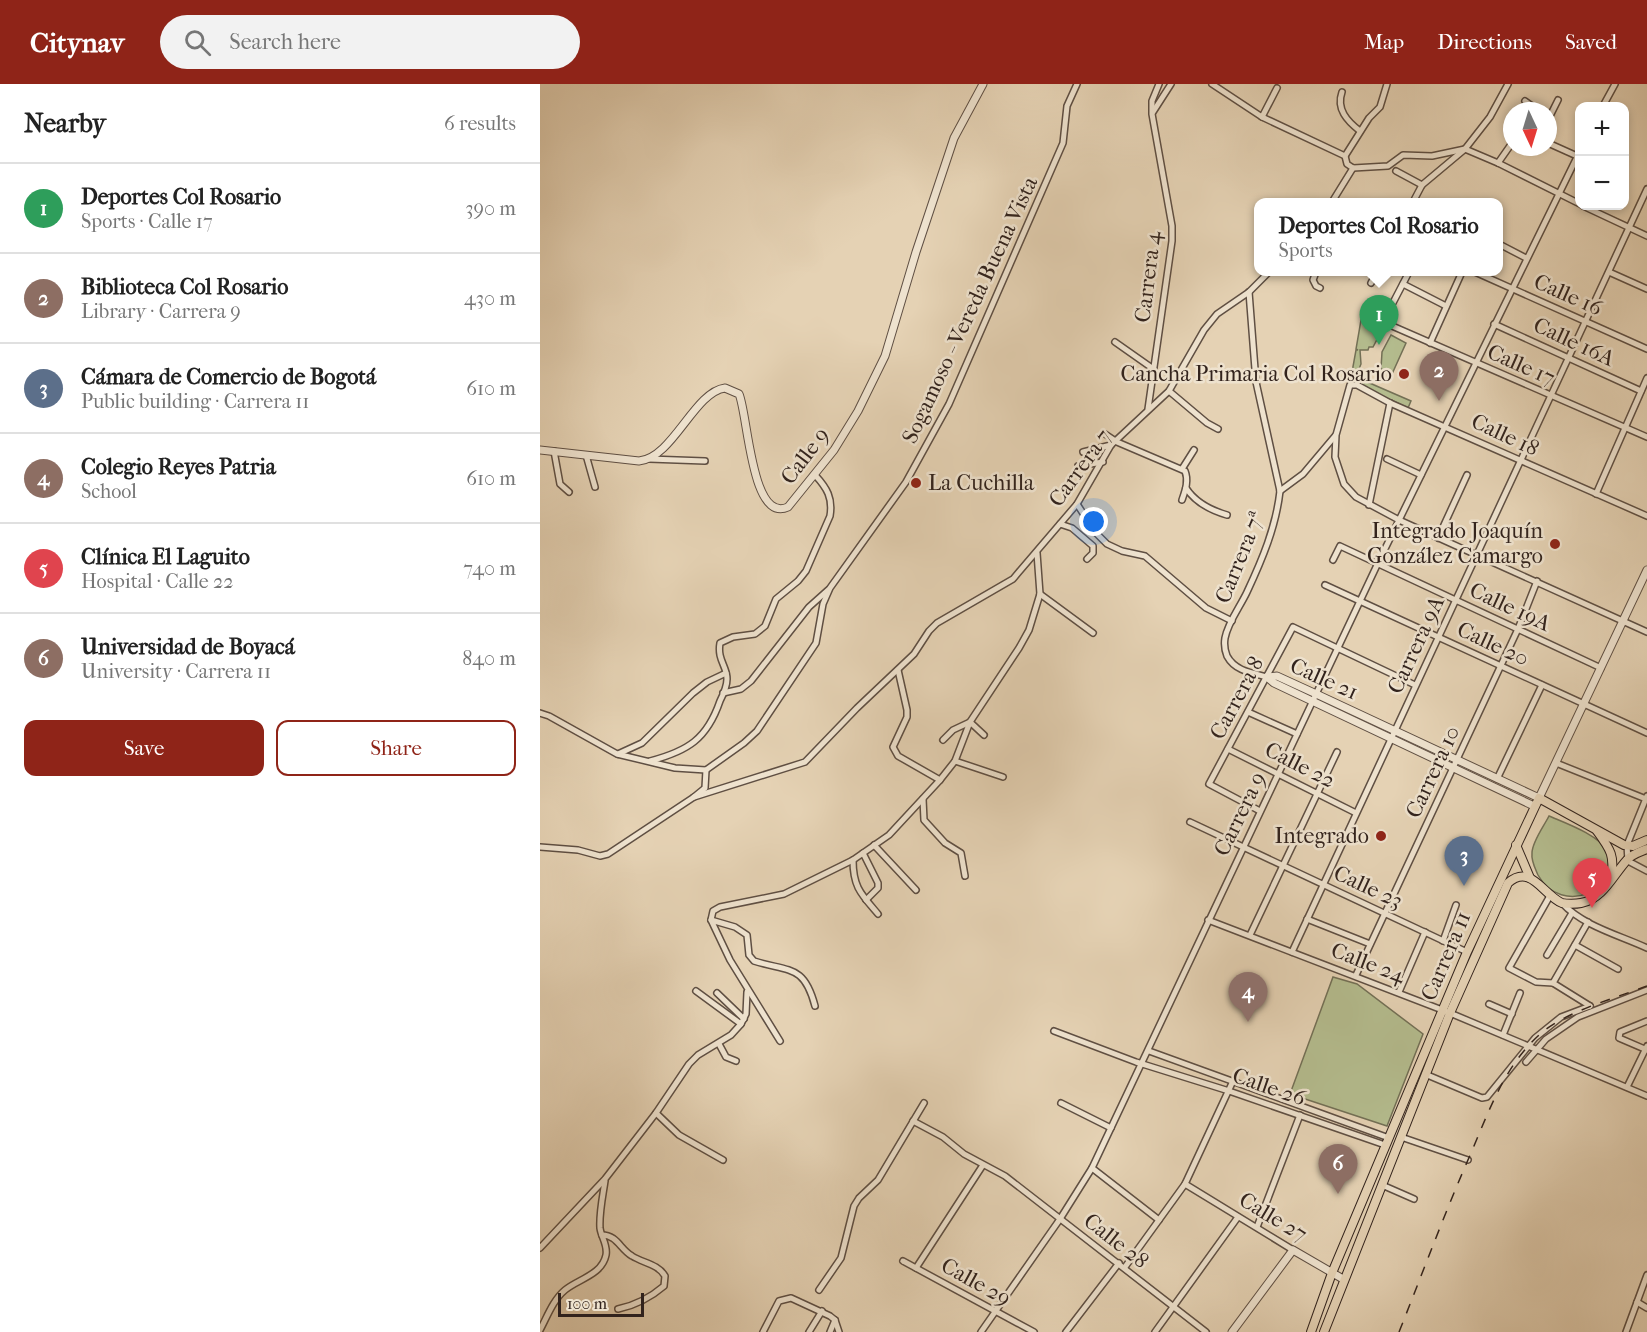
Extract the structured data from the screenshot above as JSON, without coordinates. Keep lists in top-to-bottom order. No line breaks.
{"streets":{"main road":["Calle 21","Carrera 11"],"street":["Carrera 4","Calle 16","Sogamoso - Vereda Buena Vista","Calle 16A","Calle 17","Calle 18","Calle 9","Carrera 7","Carrera 7ª","Calle 19A","Calle 20","Carrera 9A","Carrera 8","Calle 22","Carrera 10","Carrera 9","Calle 23","Calle 24","Calle 26","Calle 27","Calle 28","Calle 29"]},"crossings":[["Carrera 4","Carrera 7"],["Calle 16","Carrera 9A"],["Calle 16","Carrera 9"],["Calle 16A","Carrera 9A"],["Calle 16A","Carrera 9"],["Calle 17","Carrera 9A"],["Calle 17","Carrera 9"],["Calle 18","Carrera 9A"],["Calle 18","Carrera 9"],["Carrera 7","Carrera 7ª"],["Carrera 7ª","Calle 21"],["Carrera 7ª","Carrera 8"],["Calle 19A","Carrera 9A"],["Calle 19A","Carrera 10"],["Calle 19A","Carrera 9"],["Calle 19A","Carrera 11"],["Calle 20","Carrera 9A"],["Calle 20","Carrera 10"],["Calle 20","Carrera 9"],["Calle 20","Carrera 11"],["Carrera 9A","Calle 21"],["Carrera 9A","Calle 22"],["Carrera 9A","Calle 23"],["Carrera 9A","Calle 24"],["Calle 21","Carrera 8"],["Calle 21","Carrera 10"],["Calle 21","Carrera 9"],["Calle 21","Carrera 11"],["Carrera 8","Calle 22"],["Carrera 8","Carrera 9"],["Calle 22","Carrera 9"],["Carrera 10","Calle 23"],["Carrera 10","Calle 24"],["Carrera 9","Calle 23"],["Carrera 9","Calle 24"],["Carrera 9","Calle 26"],["Carrera 9","Calle 28"],["Carrera 9","Calle 29"],["Calle 23","Carrera 11"],["Carrera 11","Calle 24"],["Carrera 11","Calle 26"],["Carrera 11","Calle 27"]],"places":["Cancha Primaria Col Rosario","La Cuchilla","Integrado Joaquín González Camargo","Integrado"],"scale_bar":"100 m","north":"bottom","page":{"header":"Citynav","search":"Search here","nav":["Map","Directions","Saved"],"heading":["Nearby","6 results"],"map_buttons":["+","−"],"list":[{"mark":"1","name":"Deportes Col Rosario","note":"Sports · Calle 17","value":"390 m"},{"mark":"2","name":"Biblioteca Col Rosario","note":"Library · Carrera 9","value":"430 m"},{"mark":"3","name":"Cámara de Comercio de Bogotá","note":"Public building · Carrera 11","value":"610 m"},{"mark":"4","name":"Colegio Reyes Patria","note":"School","value":"610 m"},{"mark":"5","name":"Clínica El Laguito","note":"Hospital · Calle 22","value":"740 m"},{"mark":"6","name":"Universidad de Boyacá","note":"University · Carrera 11","value":"840 m"}],"popup":["Deportes Col Rosario","Sports"],"pins":["1","2","3","5","4","6"],"buttons":["Save","Share"],"scale":"100 m"}}
